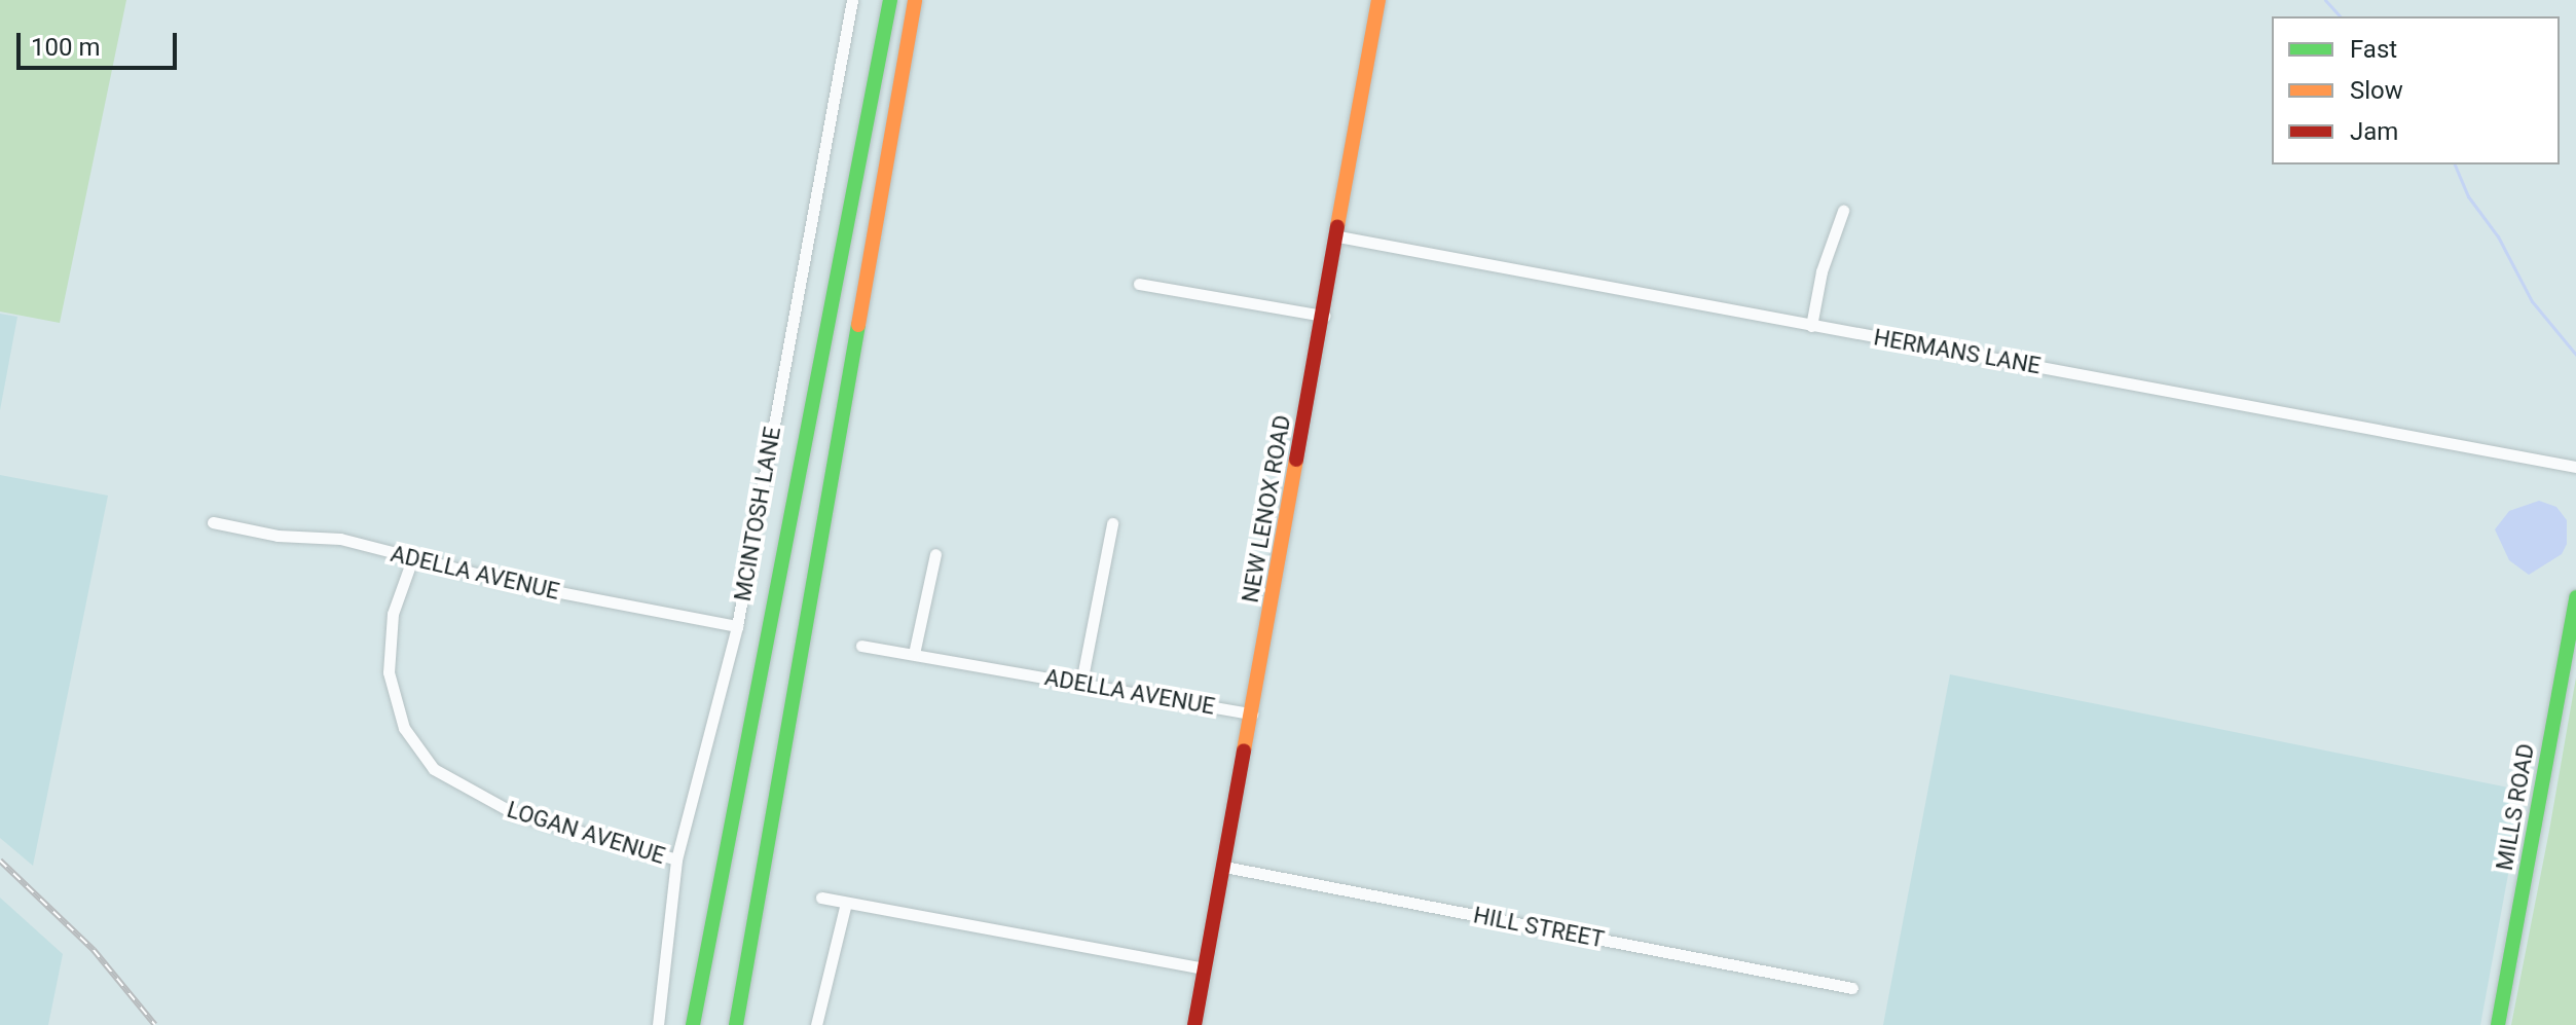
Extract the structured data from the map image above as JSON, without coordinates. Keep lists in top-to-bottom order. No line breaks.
{"streets":{"main road":["NEW LENOX ROAD","MILLS ROAD"],"street":["HERMANS LANE","MCINTOSH LANE","ADELLA AVENUE","LOGAN AVENUE","HILL STREET"]},"crossings":[["HERMANS LANE","NEW LENOX ROAD"],["NEW LENOX ROAD","ADELLA AVENUE"],["NEW LENOX ROAD","HILL STREET"],["MCINTOSH LANE","ADELLA AVENUE"],["MCINTOSH LANE","LOGAN AVENUE"],["ADELLA AVENUE","LOGAN AVENUE"]],"legend":["Fast","Slow","Jam"],"scale_bar":"100 m"}
